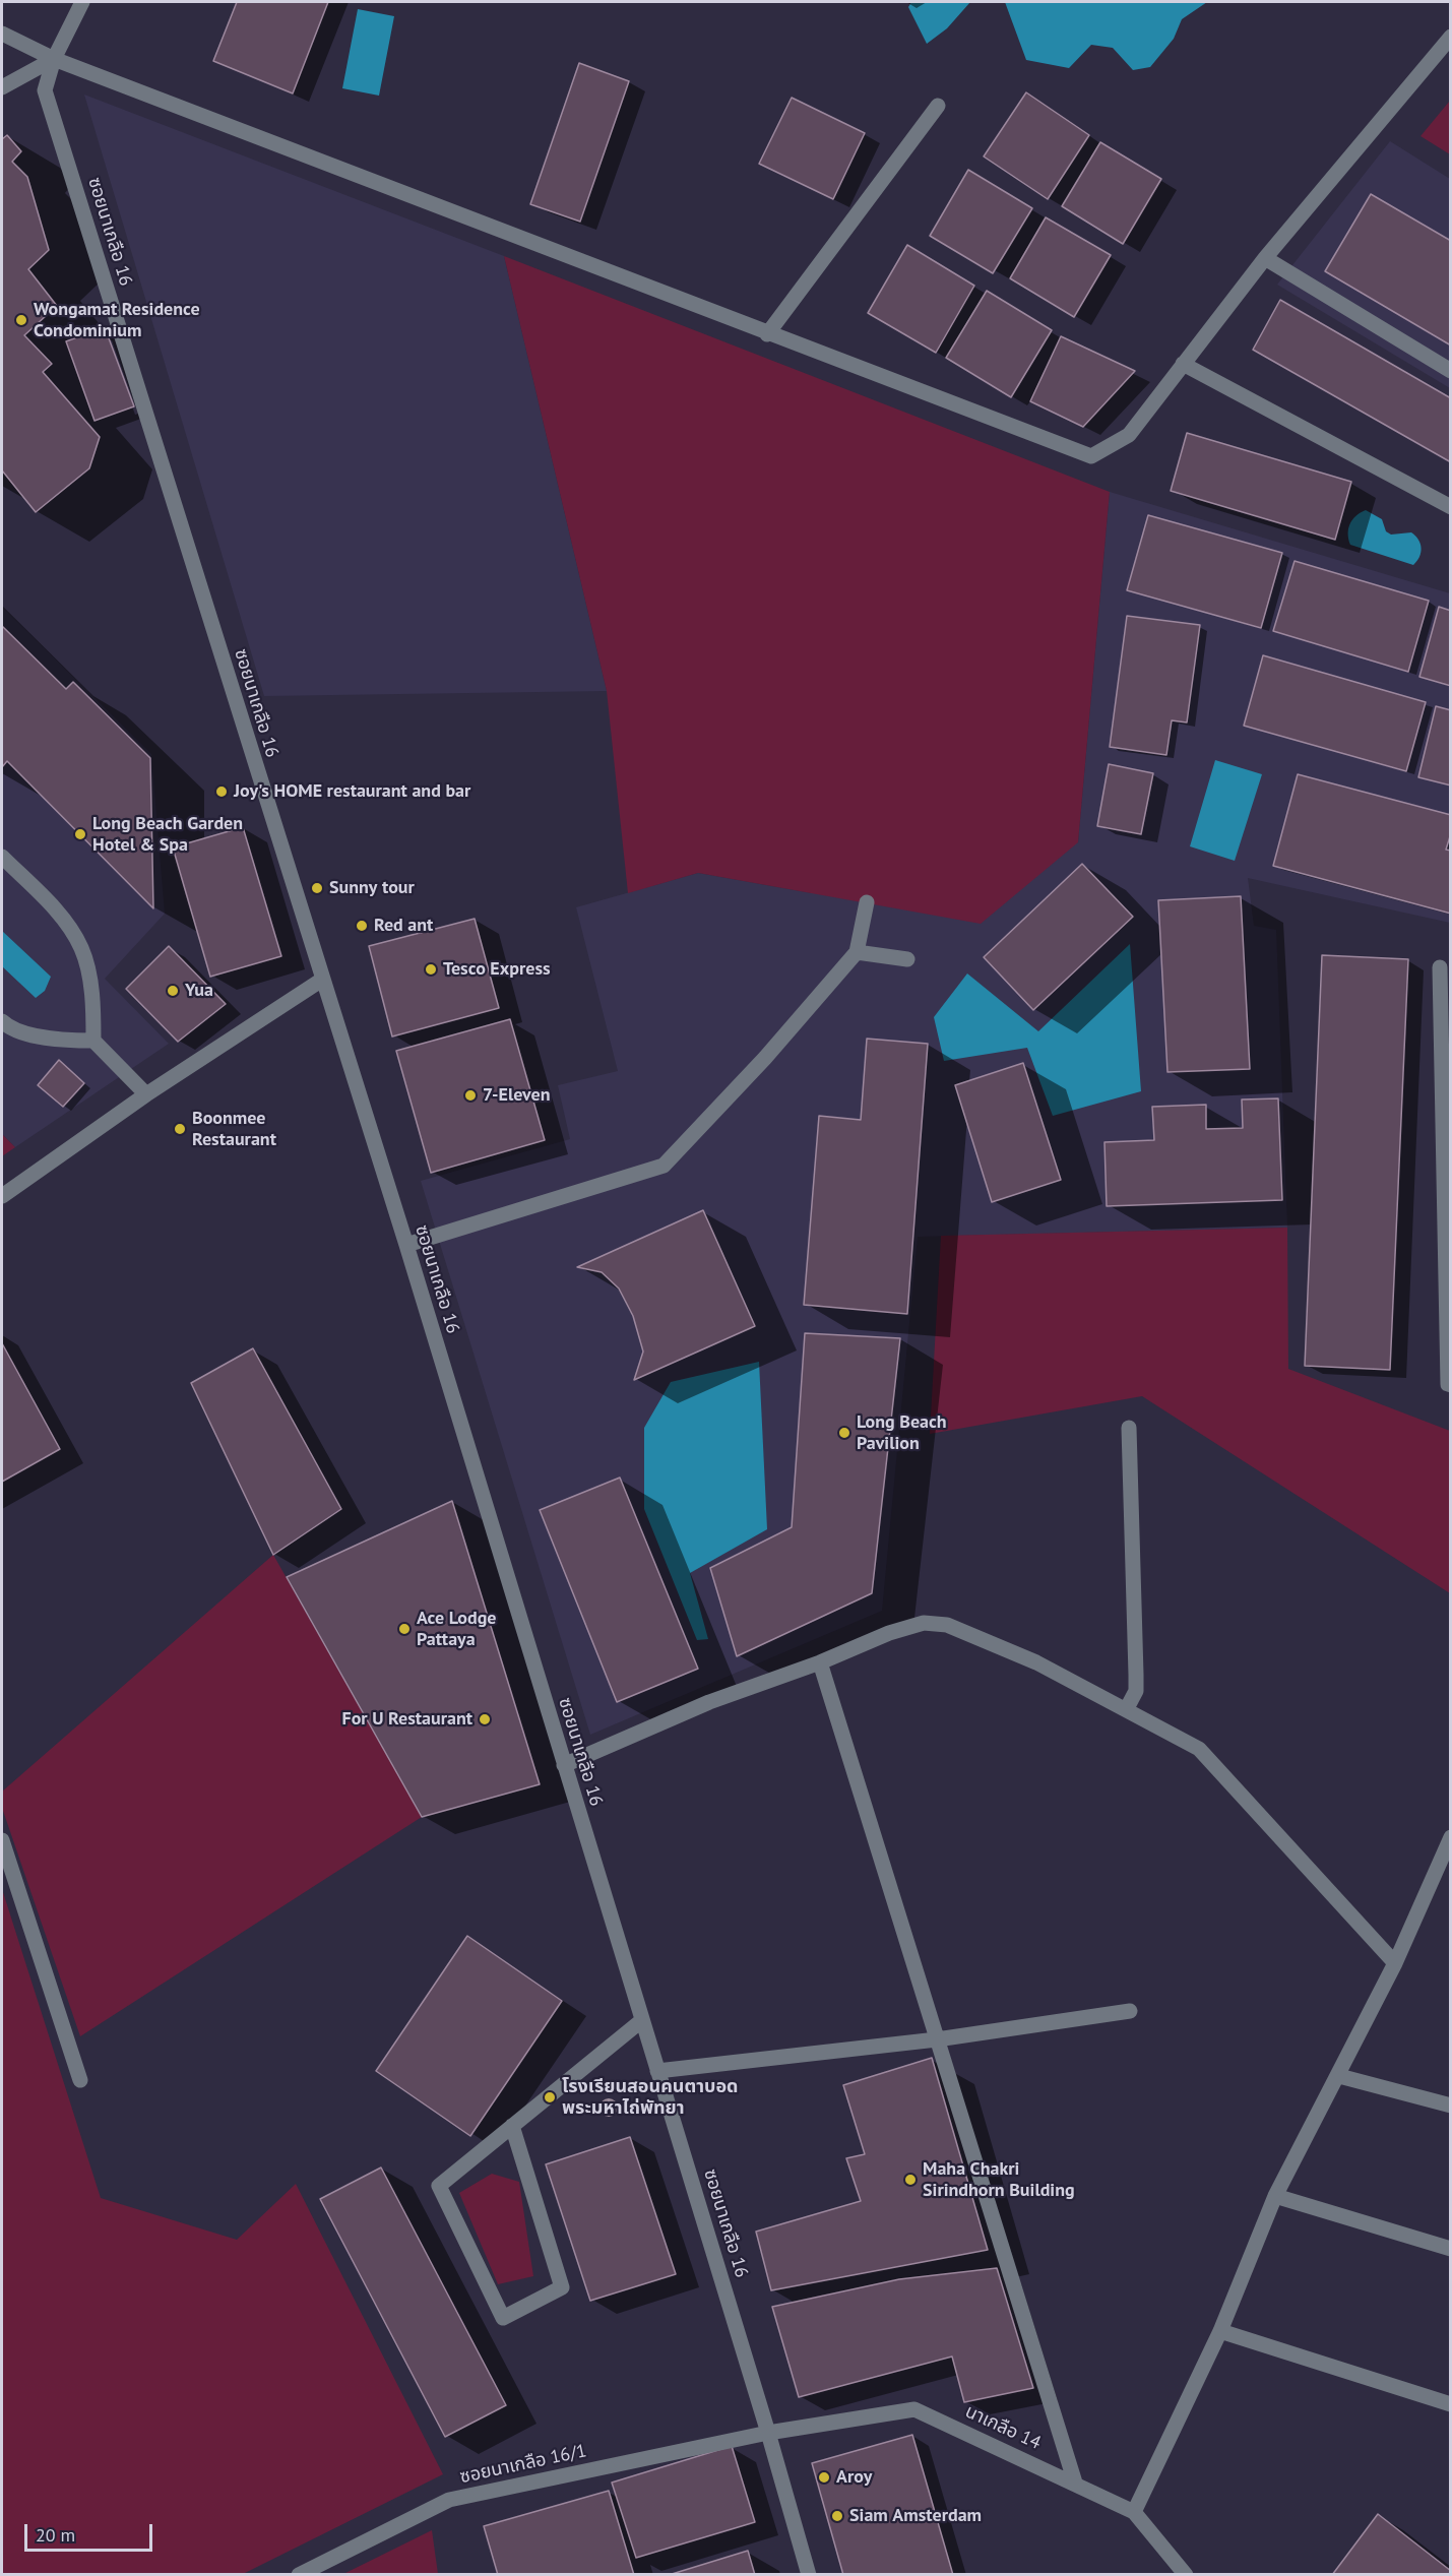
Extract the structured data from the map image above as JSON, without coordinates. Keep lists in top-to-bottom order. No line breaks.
{"streets":{"street":["ซอยนาเกลือ 16","นาเกลือ 14","ซอยนาเกลือ 16/1"]},"crossings":[["ซอยนาเกลือ 16","นาเกลือ 14"],["ซอยนาเกลือ 16","ซอยนาเกลือ 16/1"],["นาเกลือ 14","ซอยนาเกลือ 16/1"]],"places":["Wongamat Residence Condominium","Joy's HOME restaurant and bar","Long Beach Garden Hotel & Spa","Sunny tour","Red ant","Tesco Express","Yua","7-Eleven","Boonmee Restaurant","Long Beach Pavilion","Ace Lodge Pattaya","For U Restaurant","โรงเรียนสอนคนตาบอด พระมหาไถ่พัทยา","Maha Chakri Sirindhorn Building","Aroy","Siam Amsterdam"],"scale_bar":"20 m"}
